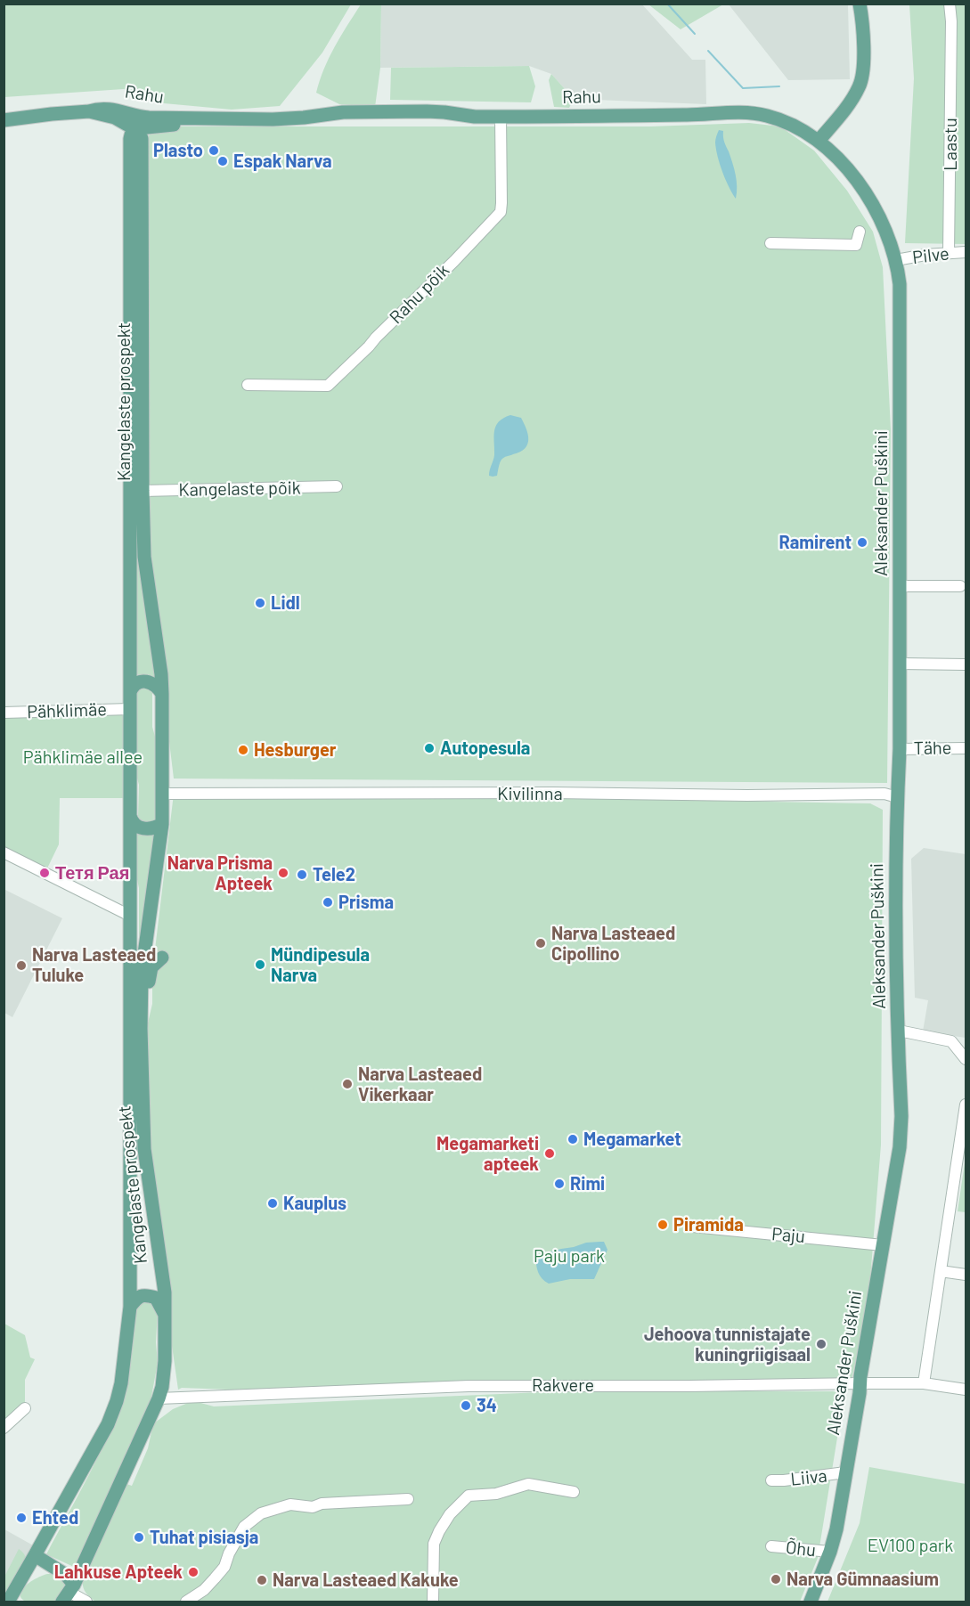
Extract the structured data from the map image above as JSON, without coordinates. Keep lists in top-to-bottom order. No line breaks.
{"streets":{"main road":["Rahu","Kangelaste prospekt","Aleksander Puškini"],"street":["Laastu","Pilve","Rahu põik","Kangelaste põik","Pähklimäe","Tähe","Kivilinna","Paju","Rakvere","Liiva","Õhu"]},"crossings":[["Rahu","Pilve"],["Rahu","Rahu põik"],["Rahu","Kangelaste prospekt"],["Rahu","Aleksander Puškini"],["Laastu","Pilve"],["Pilve","Aleksander Puškini"],["Kangelaste prospekt","Kangelaste põik"],["Kangelaste prospekt","Pähklimäe"],["Kangelaste prospekt","Kivilinna"],["Kangelaste prospekt","Rakvere"],["Aleksander Puškini","Tähe"],["Aleksander Puškini","Kivilinna"],["Aleksander Puškini","Paju"],["Aleksander Puškini","Rakvere"],["Aleksander Puškini","Liiva"],["Aleksander Puškini","Õhu"]],"parks":["Pähklimäe allee","Paju park","EV100 park"],"places":["Plasto","Espak Narva","Ramirent","Lidl","Autopesula","Hesburger","Тетя Рая","Narva Prisma Apteek","Tele2","Prisma","Narva Lasteaed Cipollino","Mündipesula Narva","Narva Lasteaed Tuluke","Narva Lasteaed Vikerkaar","Megamarket","Megamarketi apteek","Rimi","Kauplus","Piramida","Jehoova tunnistajate kuningriigisaal","34","Ehted","Tuhat pisiasja","Lahkuse Apteek","Narva Gümnaasium","Narva Lasteaed Kakuke"]}
